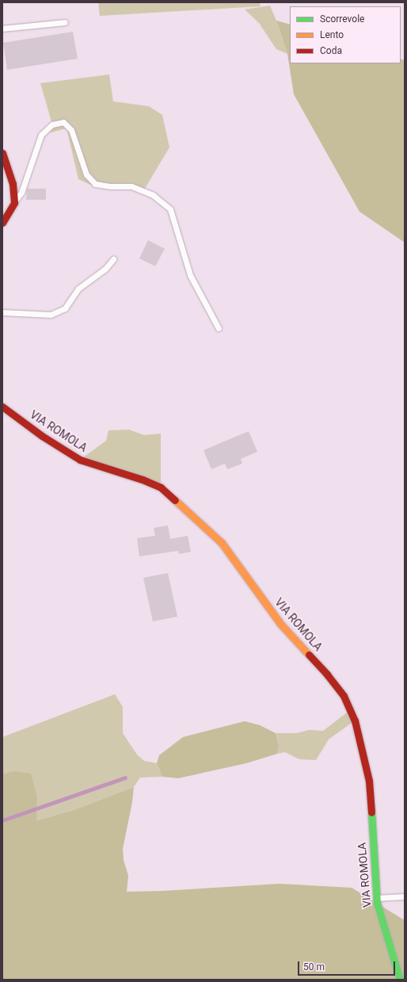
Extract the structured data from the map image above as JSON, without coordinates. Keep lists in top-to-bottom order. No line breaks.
{"streets":{"street":["VIA ROMOLA"]},"legend":["Scorrevole","Lento","Coda"],"scale_bar":"50 m"}
